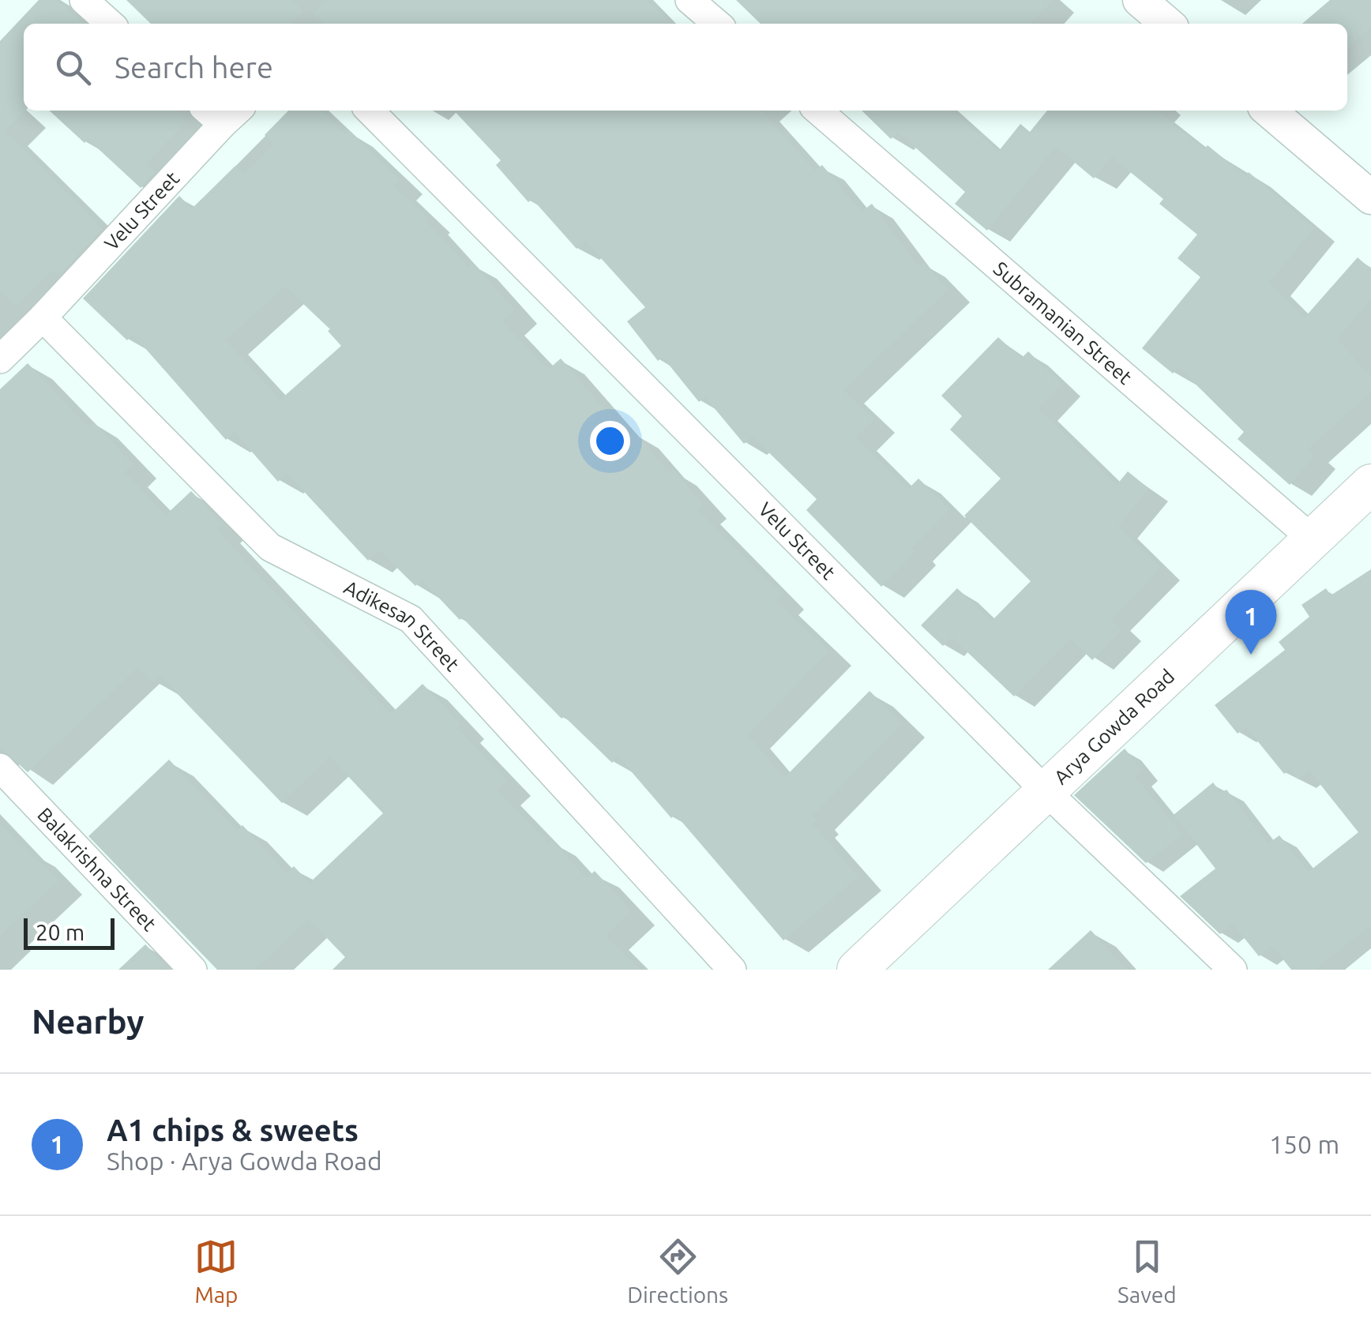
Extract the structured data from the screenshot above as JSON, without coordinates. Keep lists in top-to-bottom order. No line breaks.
{"streets":{"main road":["Arya Gowda Road"],"street":["Velu Street","Subramanian Street","Adikesan Street","Balakrishna Street"]},"crossings":[["Velu Street","Adikesan Street"],["Velu Street","Arya Gowda Road"],["Subramanian Street","Arya Gowda Road"]],"scale_bar":"20 m","page":{"search":"Search here","pins":"1","scale":"20 m","heading":"Nearby","list":[{"mark":"1","name":"A1 chips & sweets","note":"Shop · Arya Gowda Road","value":"150 m"}],"nav":["Map","Directions","Saved"]}}
